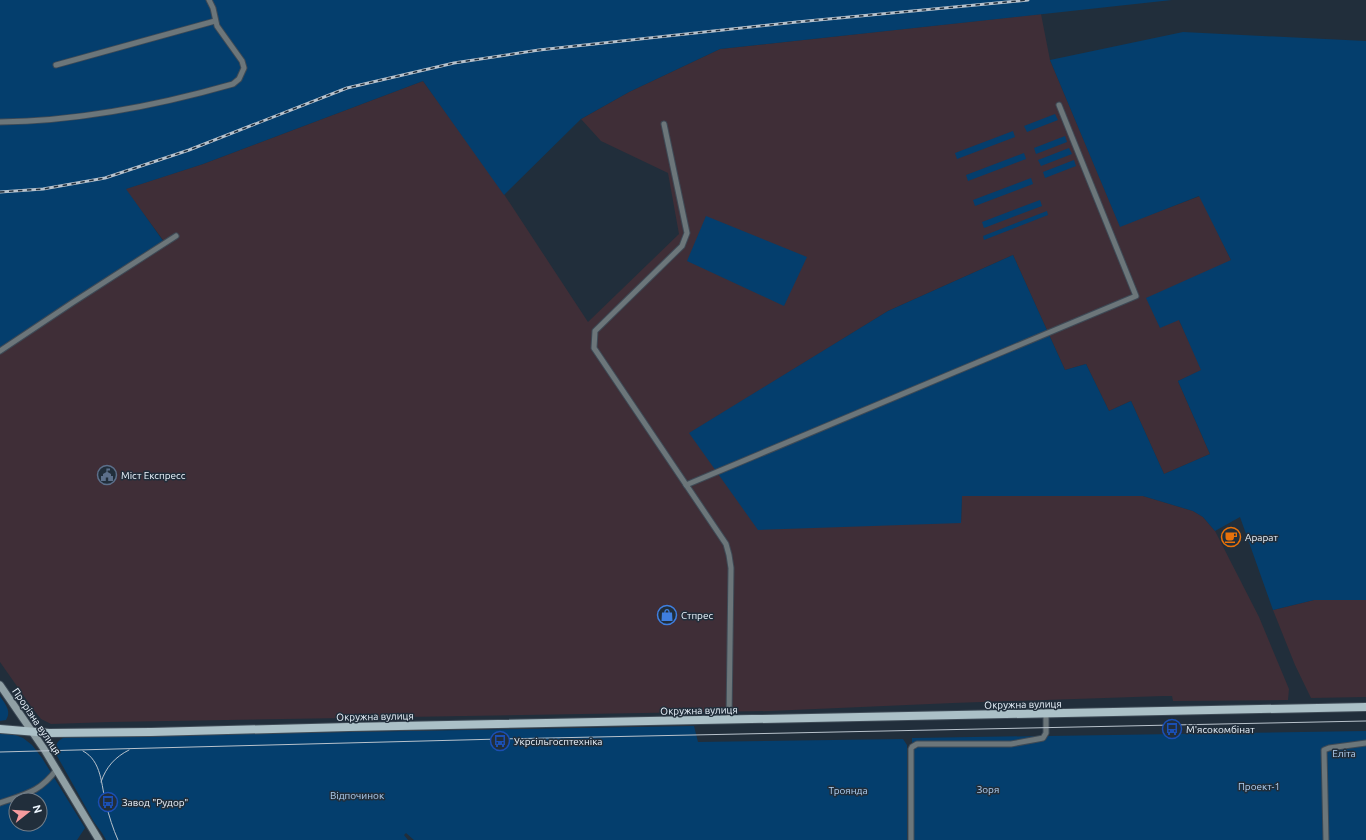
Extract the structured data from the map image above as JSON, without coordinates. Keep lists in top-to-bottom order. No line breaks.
{"streets":{"main road":["Окружна вулиця","Прорізна вулиця"]},"crossings":[["Окружна вулиця","Прорізна вулиця"]],"parks":["Еліта","Проект-1","Зоря","Троянда","Відпочинок"],"places":{"public building":["Міст Експресс"],"cafe":["Арарат"],"shop":["Стпрес"],"bus stop":["М'ясокомбінат","Укрсільгосптехніка","Завод \"Рудор\""]},"north":"right"}
